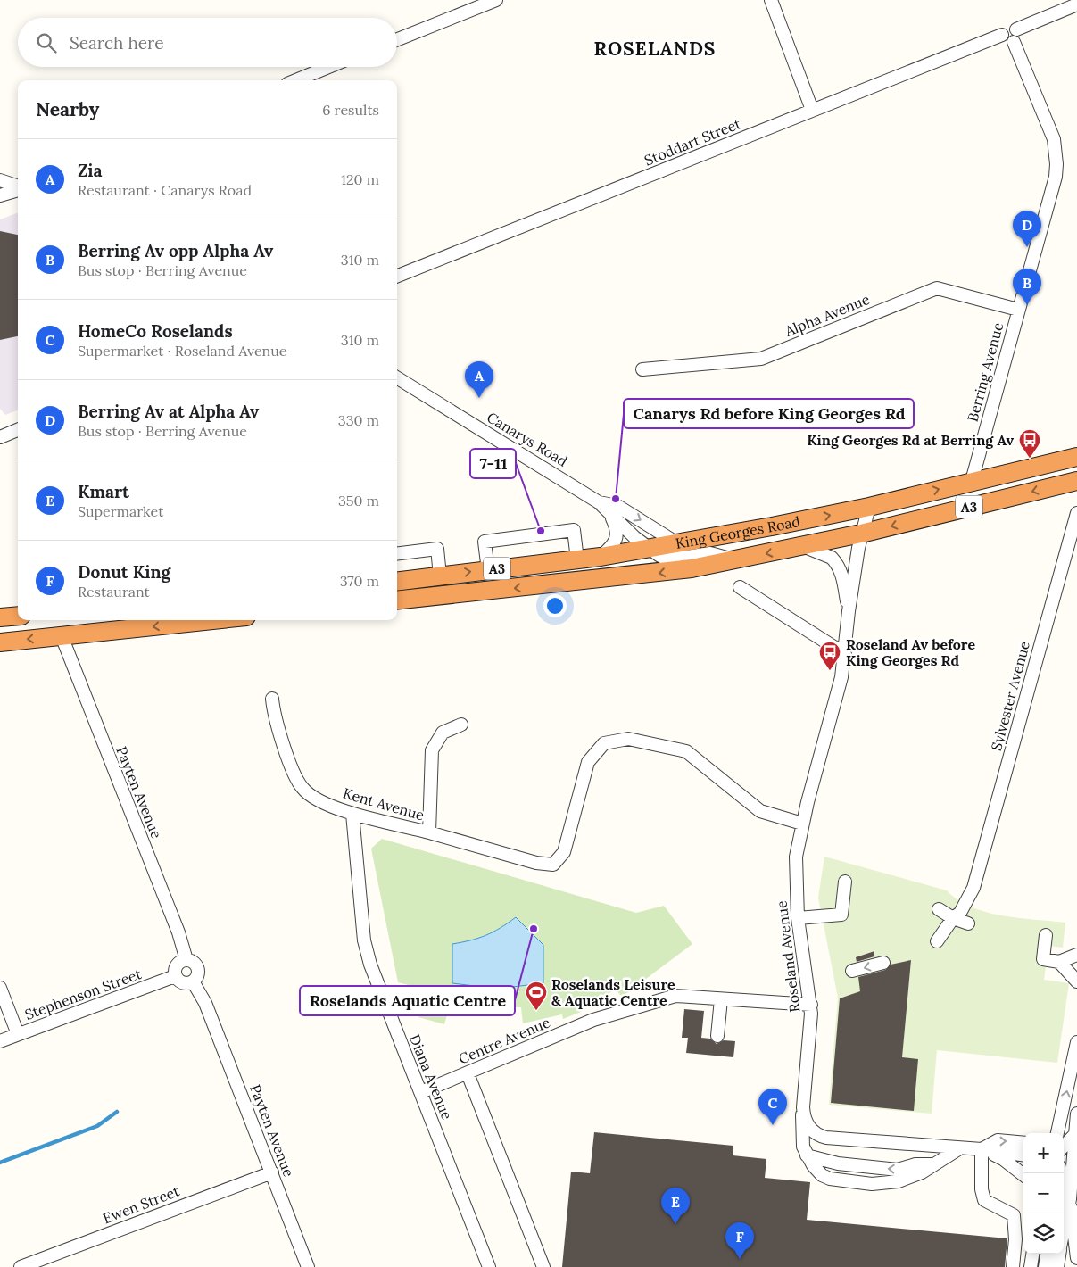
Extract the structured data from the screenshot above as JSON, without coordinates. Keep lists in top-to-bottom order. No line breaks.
{"streets":{"highway":["A3","King Georges Road"],"street":["Stoddart Street","Alpha Avenue","Berring Avenue","Canarys Road","Sylvester Avenue","Payten Avenue","Kent Avenue","Roseland Avenue","Stephenson Street","Centre Avenue","Diana Avenue","Ewen Street"]},"crossings":[["Stoddart Street","Berring Avenue"],["Alpha Avenue","Berring Avenue"],["Berring Avenue","King Georges Road"],["Canarys Road","King Georges Road"],["King Georges Road","Roseland Avenue"],["Payten Avenue","Stephenson Street"],["Payten Avenue","Ewen Street"],["Kent Avenue","Roseland Avenue"],["Kent Avenue","Diana Avenue"],["Roseland Avenue","Centre Avenue"],["Centre Avenue","Diana Avenue"]],"districts":["ROSELANDS"],"places":{"bus stop":["King Georges Rd at Berring Av","Roseland Av before King Georges Rd"],"other":["Canarys Rd before King Georges Rd","7-11","Roselands Aquatic Centre"],"sports":["Roselands Leisure & Aquatic Centre"]},"page":{"search":"Search here","heading":["Nearby","6 results"],"list":[{"mark":"A","name":"Zia","note":"Restaurant · Canarys Road","value":"120 m"},{"mark":"B","name":"Berring Av opp Alpha Av","note":"Bus stop · Berring Avenue","value":"310 m"},{"mark":"C","name":"HomeCo Roselands","note":"Supermarket · Roseland Avenue","value":"310 m"},{"mark":"D","name":"Berring Av at Alpha Av","note":"Bus stop · Berring Avenue","value":"330 m"},{"mark":"E","name":"Kmart","note":"Supermarket","value":"350 m"},{"mark":"F","name":"Donut King","note":"Restaurant","value":"370 m"}],"pins":["D","B","A","C","E","F"],"map_buttons":["+","−"]}}
